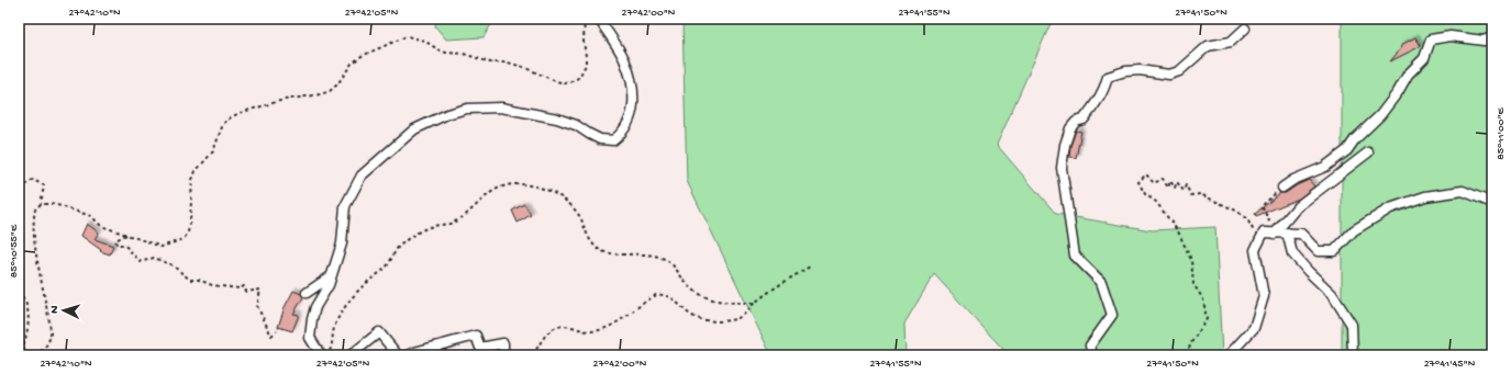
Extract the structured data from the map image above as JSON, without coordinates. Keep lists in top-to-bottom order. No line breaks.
{"north":"left","coordinates":["27°42'10\"N","27°42'05\"N","27°42'00\"N","27°41'55\"N","27°41'50\"N","85°11'00\"E","85°10'55\"E","27°41'45\"N"]}
